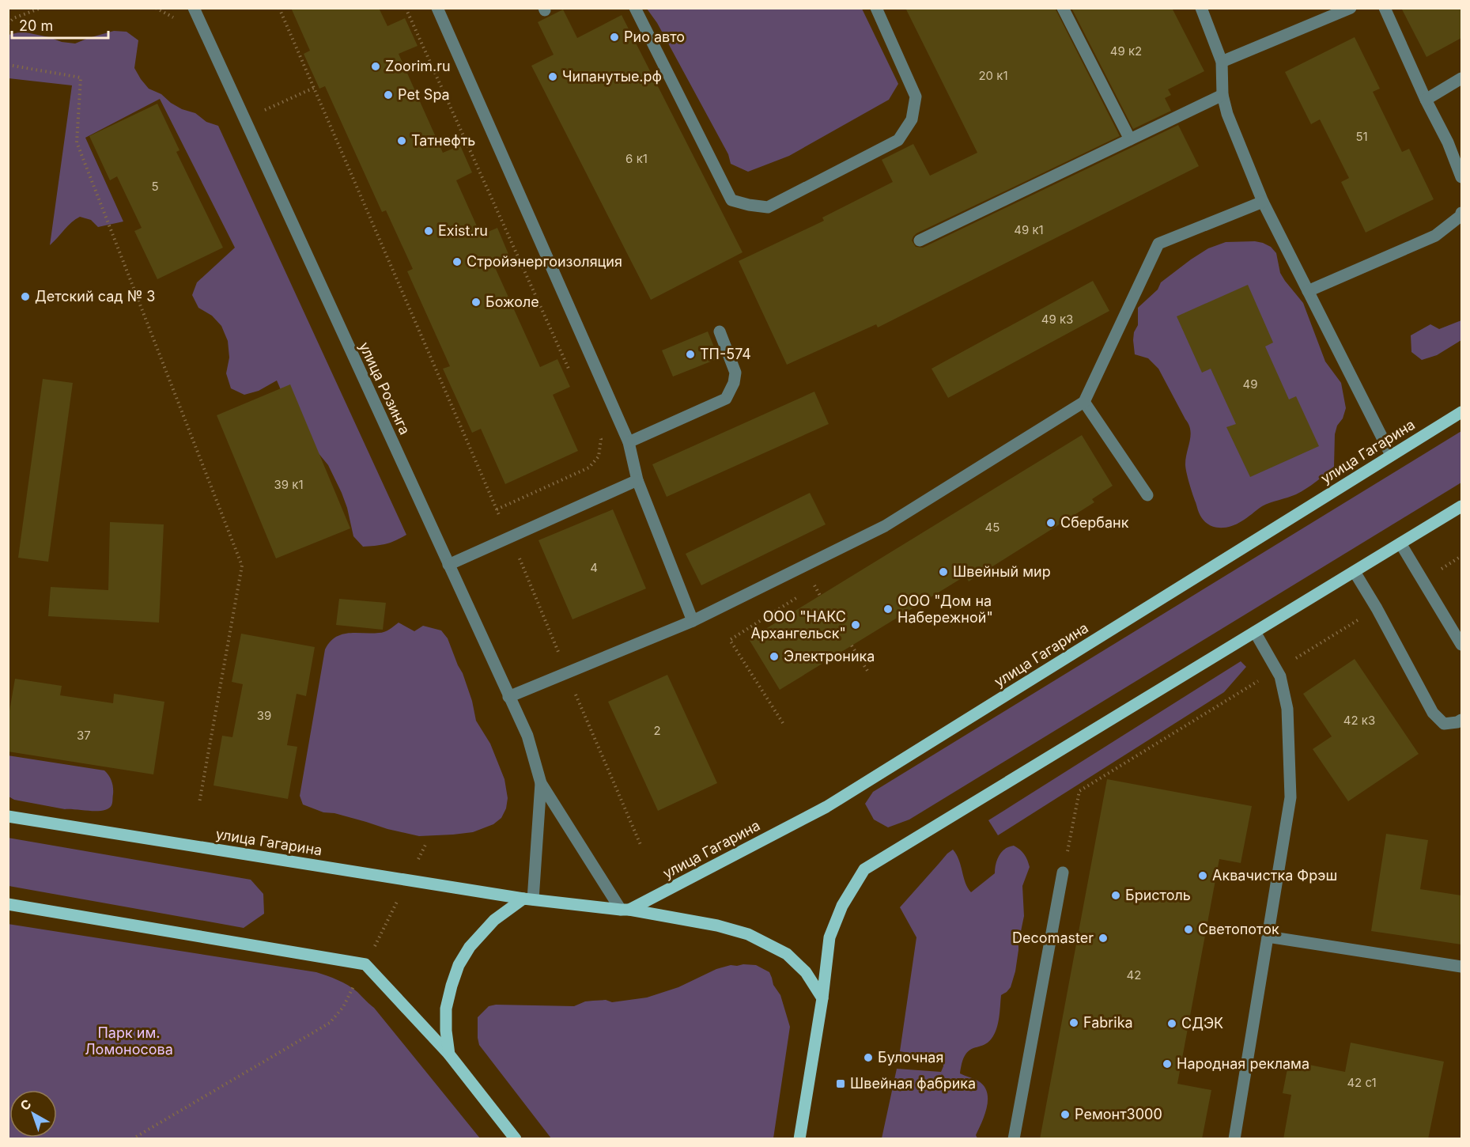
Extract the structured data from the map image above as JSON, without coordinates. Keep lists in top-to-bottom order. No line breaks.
{"streets":{"main road":["улица Гагарина"],"street":["улица Розинга"]},"parks":["Парк им. Ломоносова"],"places":{"other":["Рио авто","Zoorim.ru","Чипанутые.рф","Pet Spa","Татнефть","Exist.ru","Стройэнергоизоляция","Детский сад № 3","Божоле","ТП-574","Сбербанк","Швейный мир","ООО \"Дом на Набережной\"","ООО \"НАКС Архангельск\"","Электроника","Аквачистка Фрэш","Бристоль","Светопоток","Decomaster","Fabrika","СДЭК","Булочная","Народная реклама","Ремонт3000"],"transit":["Швейная фабрика"]},"house_numbers":["49 к2","20 к1","51","6 к1","5","49 к1","49 к3","49","39 к1","45","4","39","42 к3","2","37","42","42 с1"],"scale_bar":"20 m","north":"top left"}
